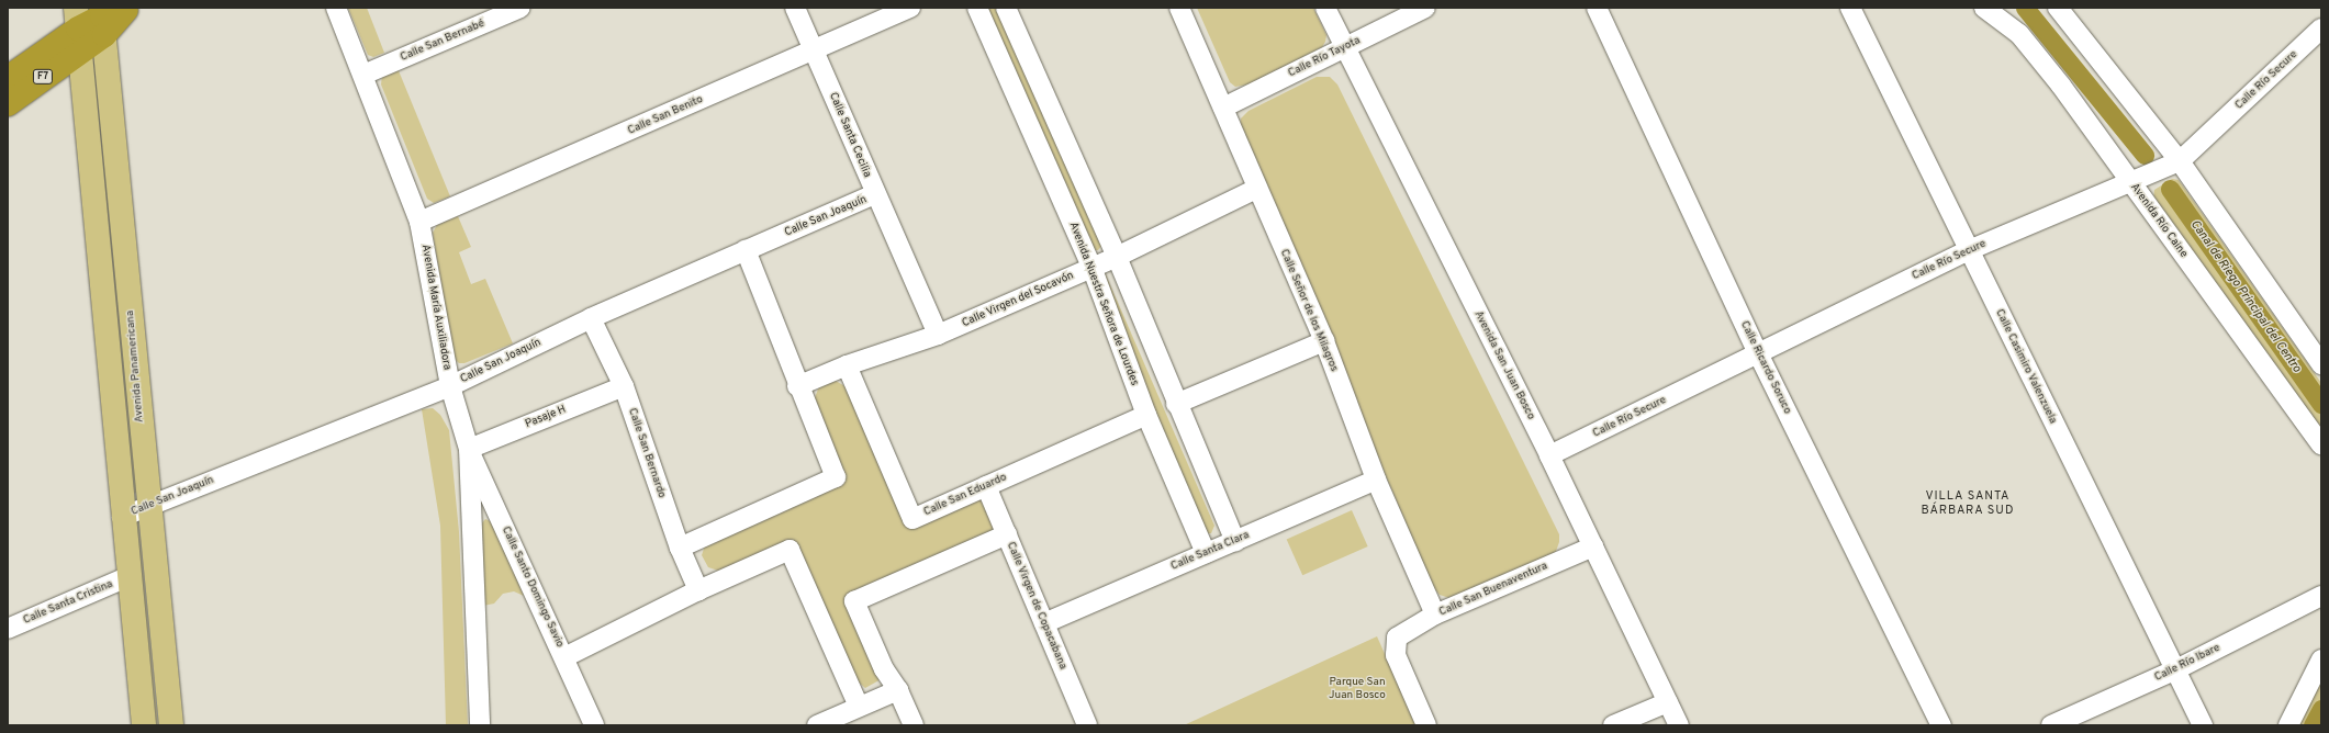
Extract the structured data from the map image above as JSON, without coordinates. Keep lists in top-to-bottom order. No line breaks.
{"streets":{"highway":["F7"],"main road":["Avenida Panamericana"],"street":["Calle San Bernabé","Calle Río Tayota","Calle Río Secure","Calle San Benito","Calle Santa Cecilia","Calle San Joaquín","Avenida Río Caine","Calle Virgen del Socavón","Avenida Nuestra Señora de Lourdes","Avenida María Auxiliadora","Calle Señor de los Milagros","Avenida San Juan Bosco","Calle Casimiro Valenzuela","Calle Ricardo Soruco","Pasaje H","Calle San Bernardo","Calle San Eduardo","Calle Santa Clara","Calle Santo Domingo Savio","Calle San Buenaventura","Calle Santa Cristina","Calle Virgen de Copacabana","Calle Río Ibare"]},"crossings":[["Calle San Bernabé","Avenida María Auxiliadora"],["Calle Río Tayota","Calle Señor de los Milagros"],["Calle Río Tayota","Avenida San Juan Bosco"],["F7","Avenida Panamericana"],["Calle Río Secure","Avenida Río Caine"],["Calle Río Secure","Avenida San Juan Bosco"],["Calle Río Secure","Calle Casimiro Valenzuela"],["Calle Río Secure","Calle Ricardo Soruco"],["Calle San Benito","Calle Santa Cecilia"],["Calle San Benito","Avenida María Auxiliadora"],["Calle Santa Cecilia","Calle San Joaquín"],["Calle Santa Cecilia","Calle Virgen del Socavón"],["Calle San Joaquín","Avenida María Auxiliadora"],["Calle San Joaquín","Avenida Panamericana"],["Calle San Joaquín","Calle San Bernardo"],["Calle Virgen del Socavón","Avenida Nuestra Señora de Lourdes"],["Calle Virgen del Socavón","Calle Señor de los Milagros"],["Calle Virgen del Socavón","Calle San Eduardo"],["Avenida Nuestra Señora de Lourdes","Calle San Eduardo"],["Avenida Nuestra Señora de Lourdes","Calle Santa Clara"],["Avenida María Auxiliadora","Pasaje H"],["Avenida María Auxiliadora","Calle Santo Domingo Savio"],["Calle Señor de los Milagros","Calle Santa Clara"],["Calle Señor de los Milagros","Calle San Buenaventura"],["Avenida San Juan Bosco","Calle San Buenaventura"],["Calle Casimiro Valenzuela","Calle Río Ibare"],["Pasaje H","Calle San Bernardo"],["Pasaje H","Calle Santo Domingo Savio"],["Calle San Eduardo","Calle Virgen de Copacabana"],["Calle Santa Clara","Calle Virgen de Copacabana"]],"districts":["VILLA SANTA BÁRBARA SUD"],"water":["Canal de Riego Principal del Centro"],"parks":["Parque San Juan Bosco"]}
